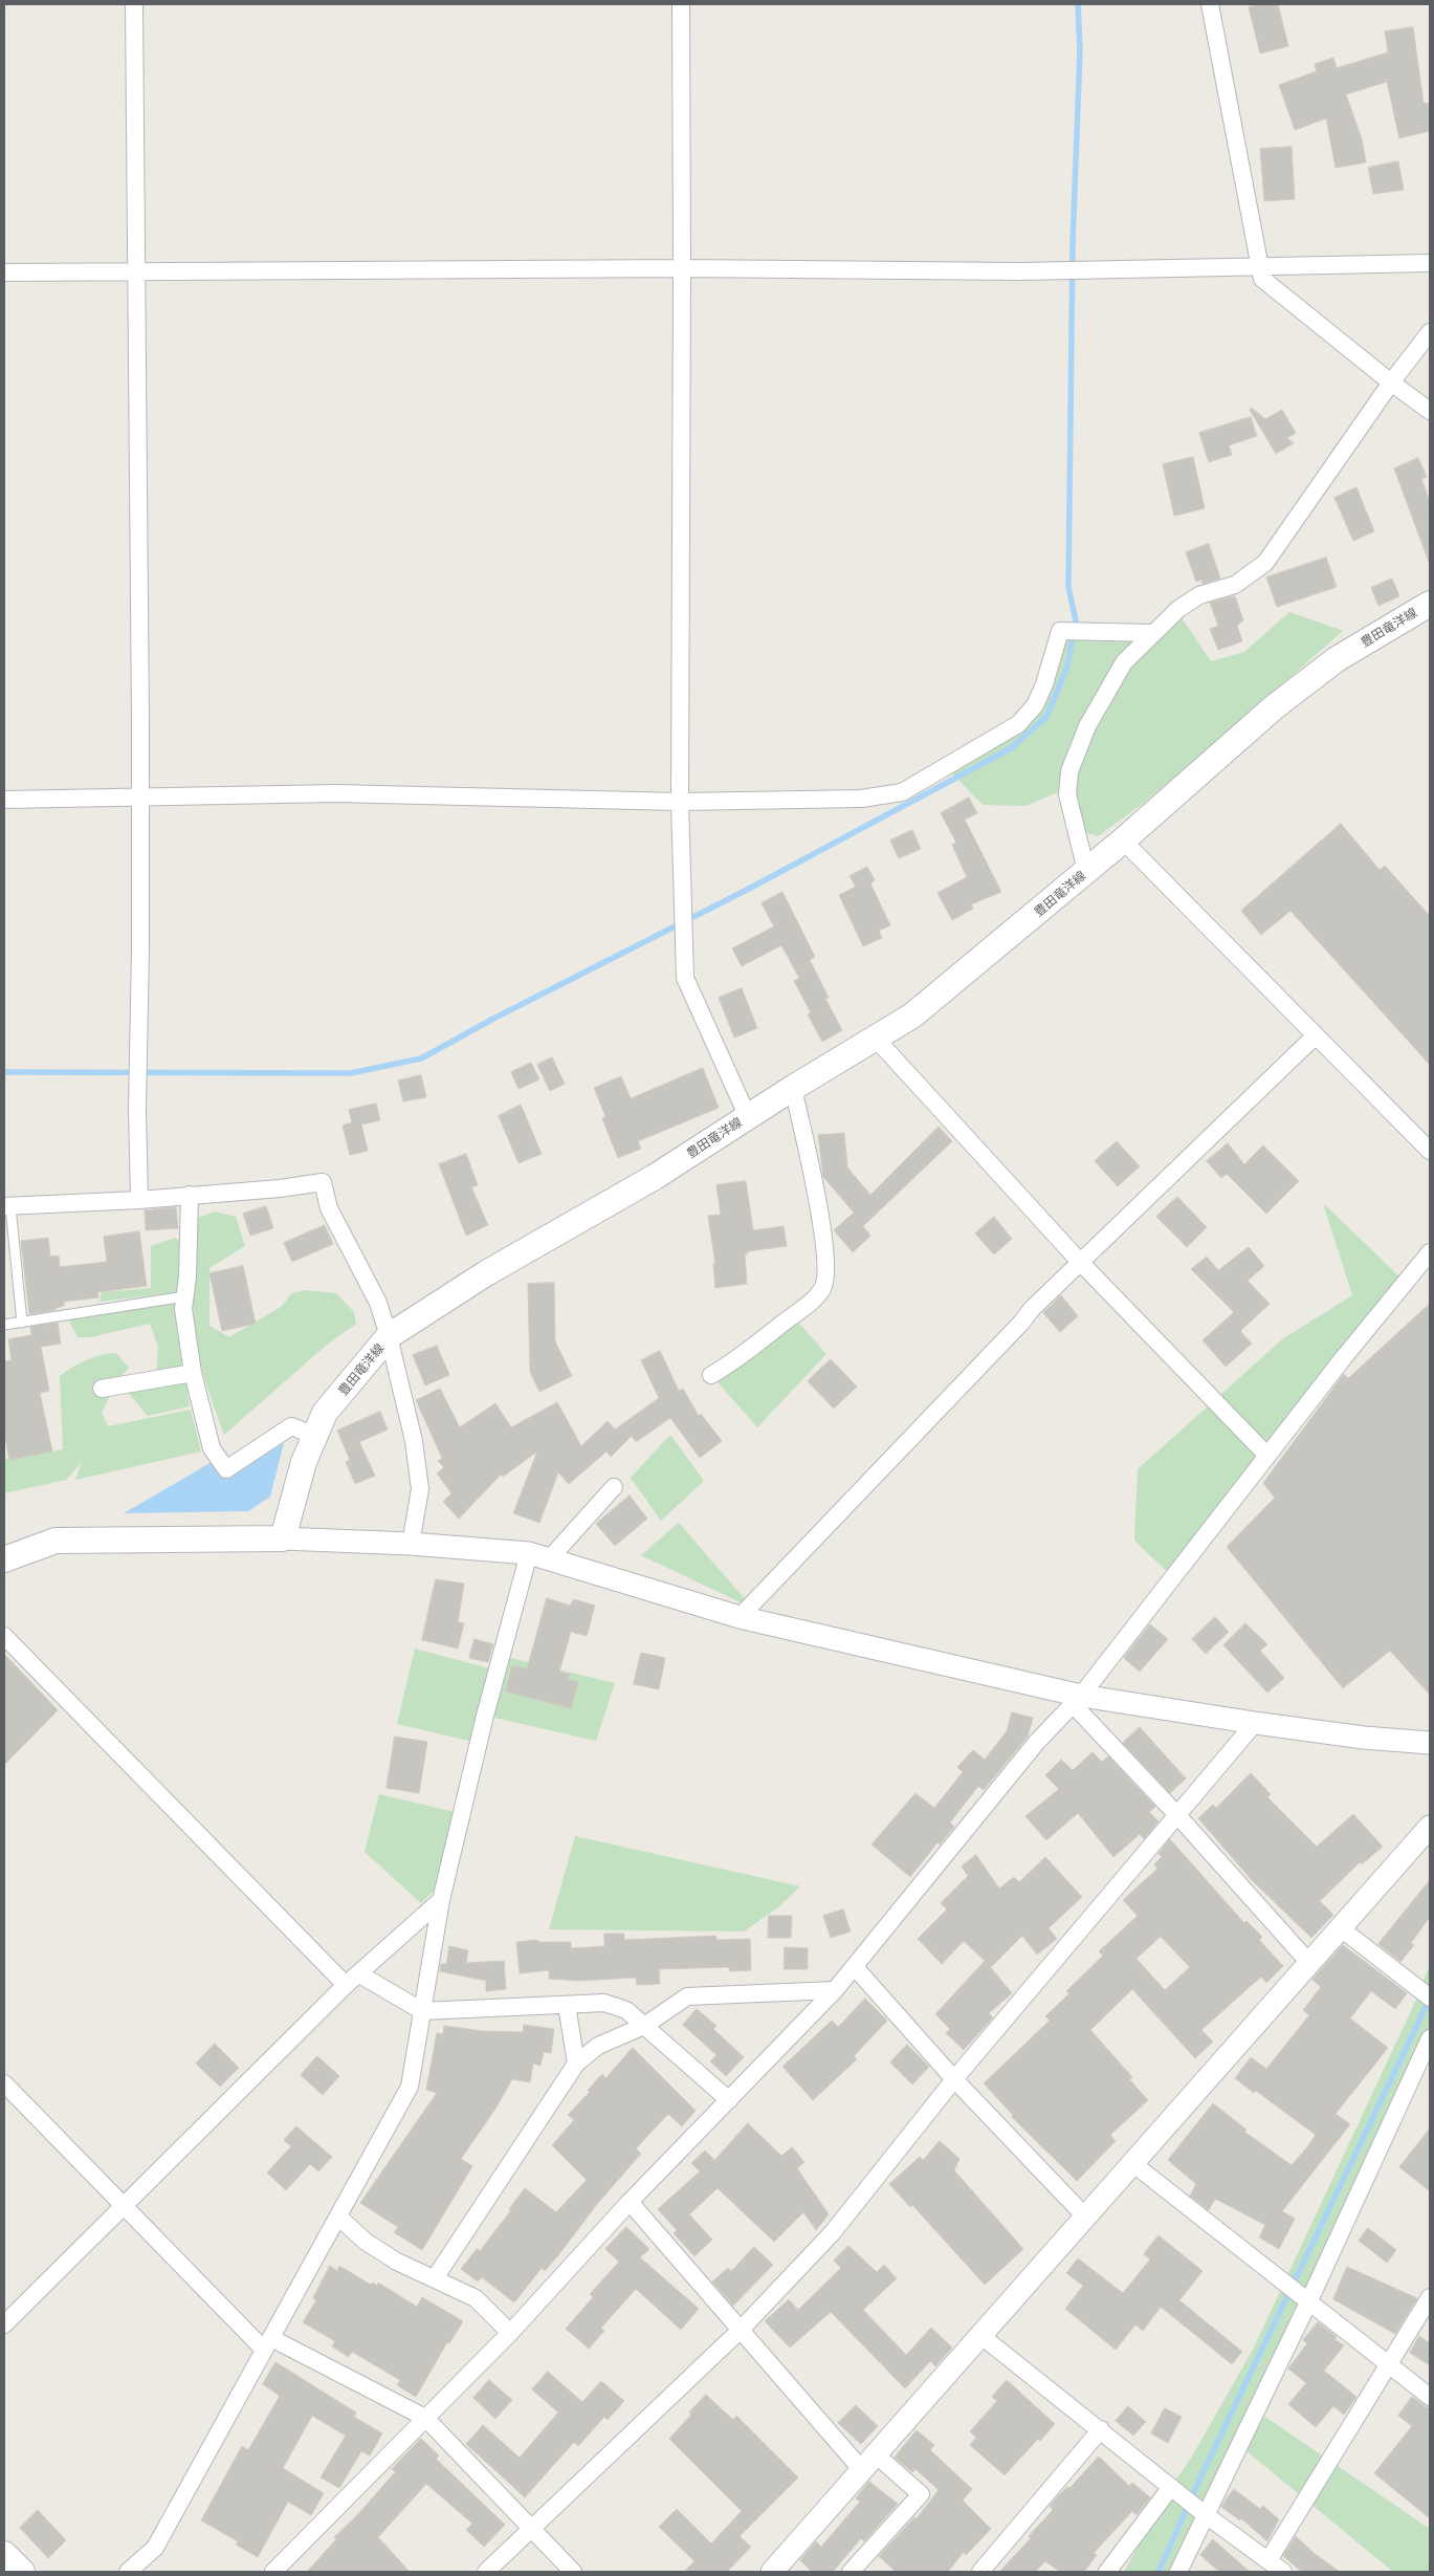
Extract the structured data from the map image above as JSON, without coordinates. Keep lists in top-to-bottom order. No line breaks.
{"streets":{"main road":["豊田竜洋線"]}}
